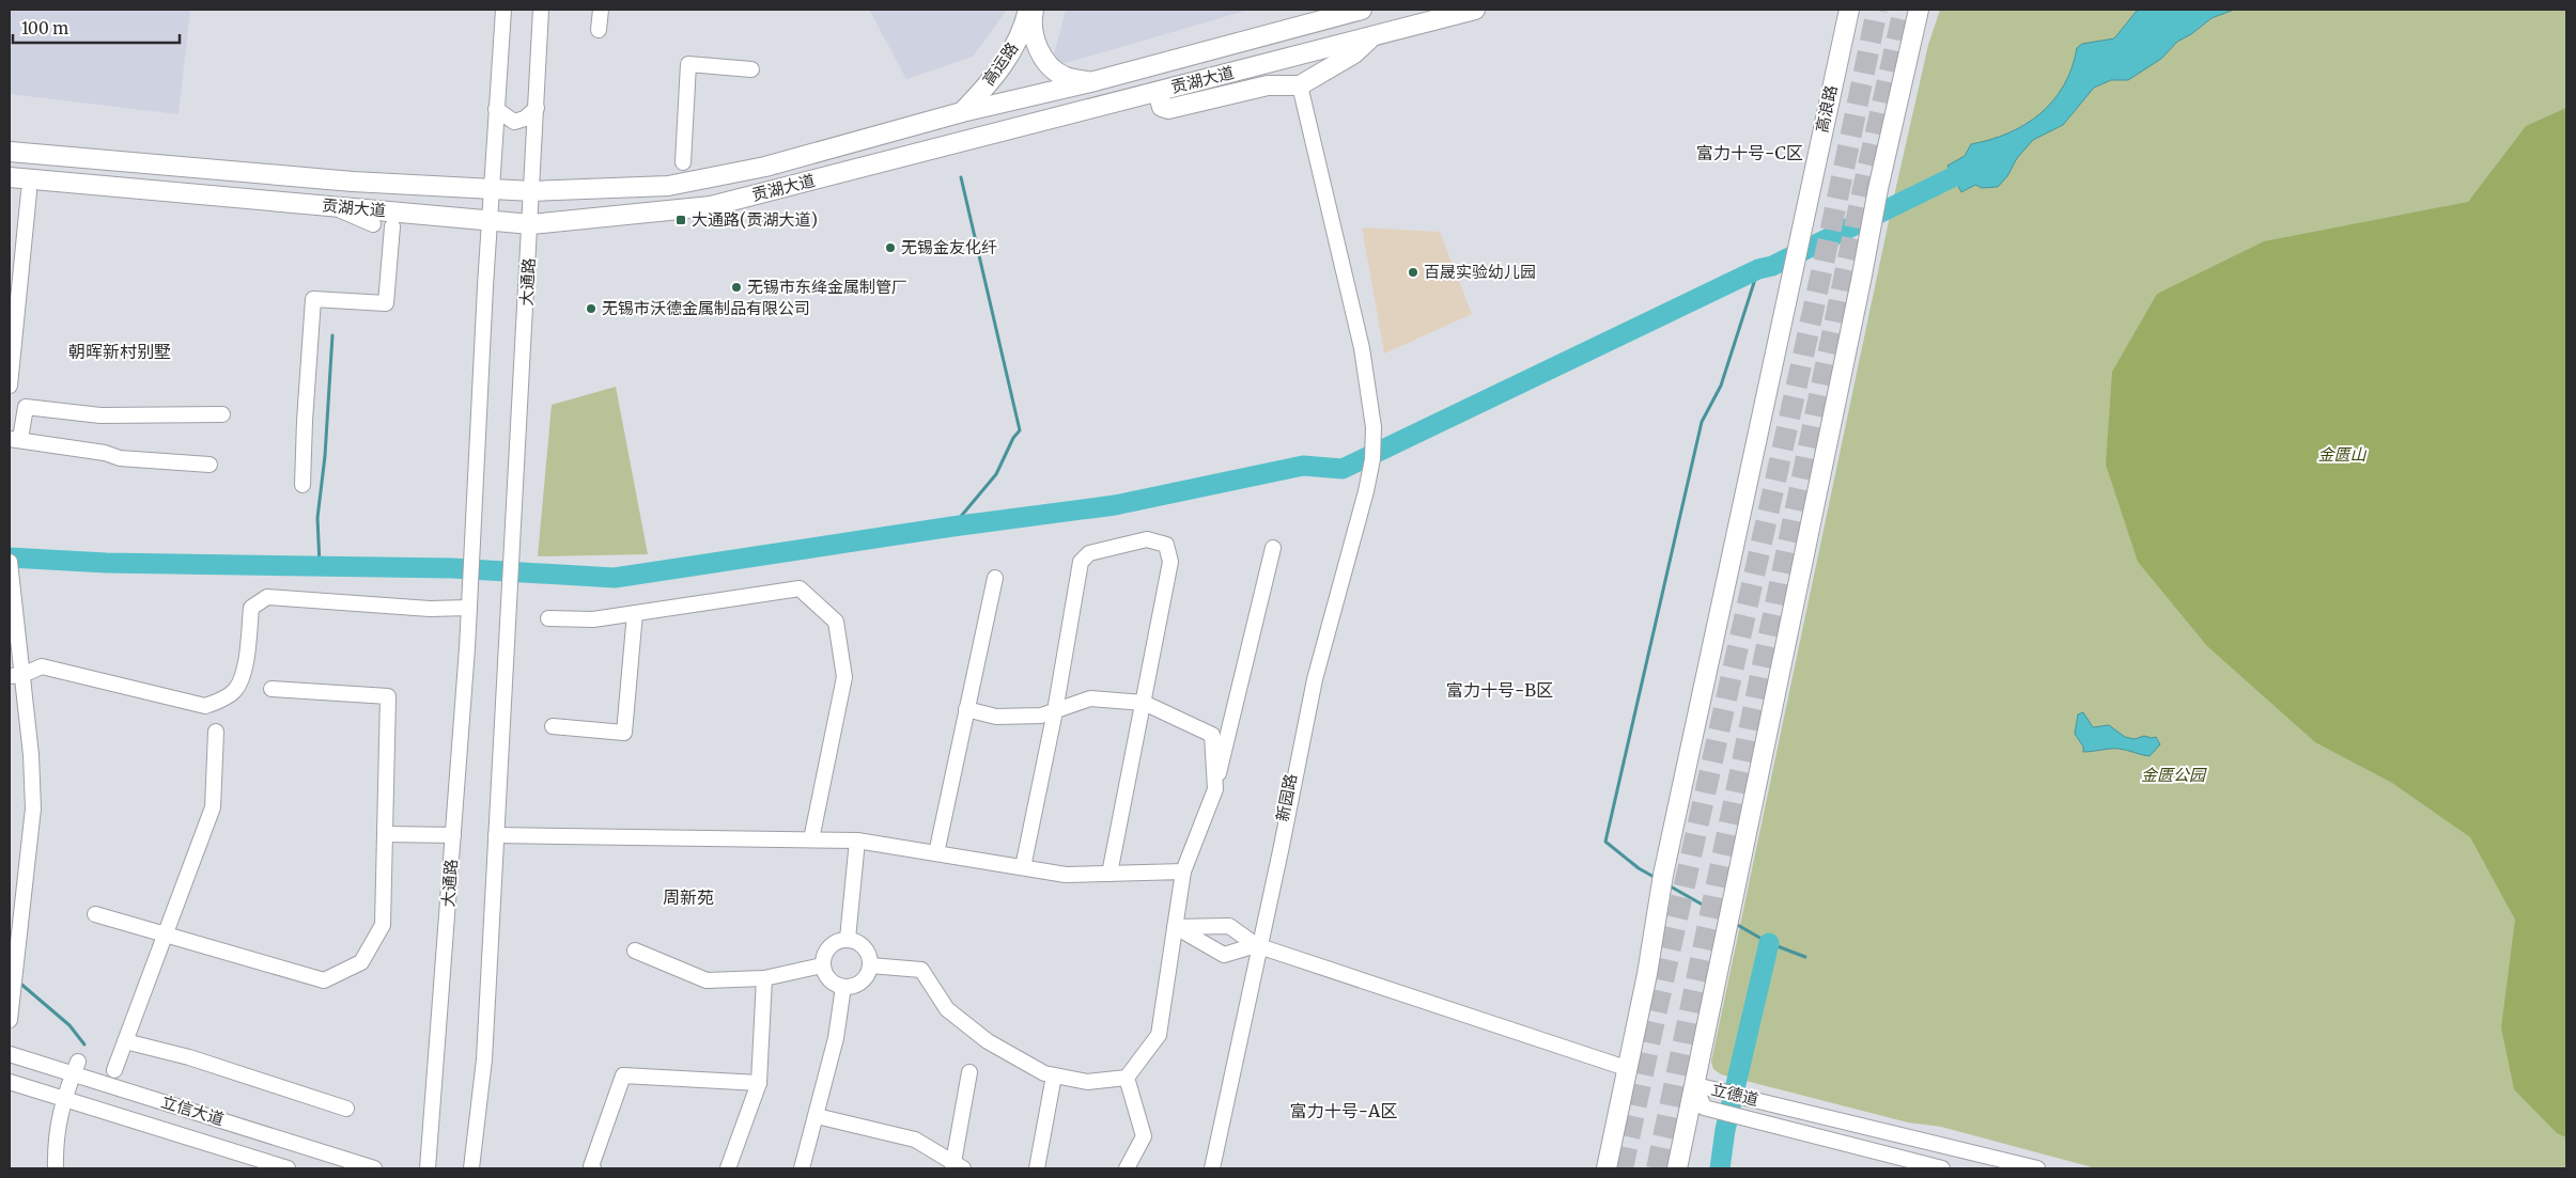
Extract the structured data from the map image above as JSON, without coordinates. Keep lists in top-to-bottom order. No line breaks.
{"streets":{"main road":["高运路","贡湖大道","高浪路"],"street":["大通路","新园路","立德道","立信大道"]},"crossings":[["高运路","贡湖大道"],["贡湖大道","大通路"]],"districts":["富力十号-C区","朝晖新村别墅","富力十号-B区","周新苑","富力十号-A区"],"parks":["金匮山","金匮公园"],"places":{"transit":["大通路(贡湖大道)"],"other":["无锡金友化纤","百晟实验幼儿园","无锡市东绛金属制管厂","无锡市沃德金属制品有限公司"]},"scale_bar":"100 m"}
